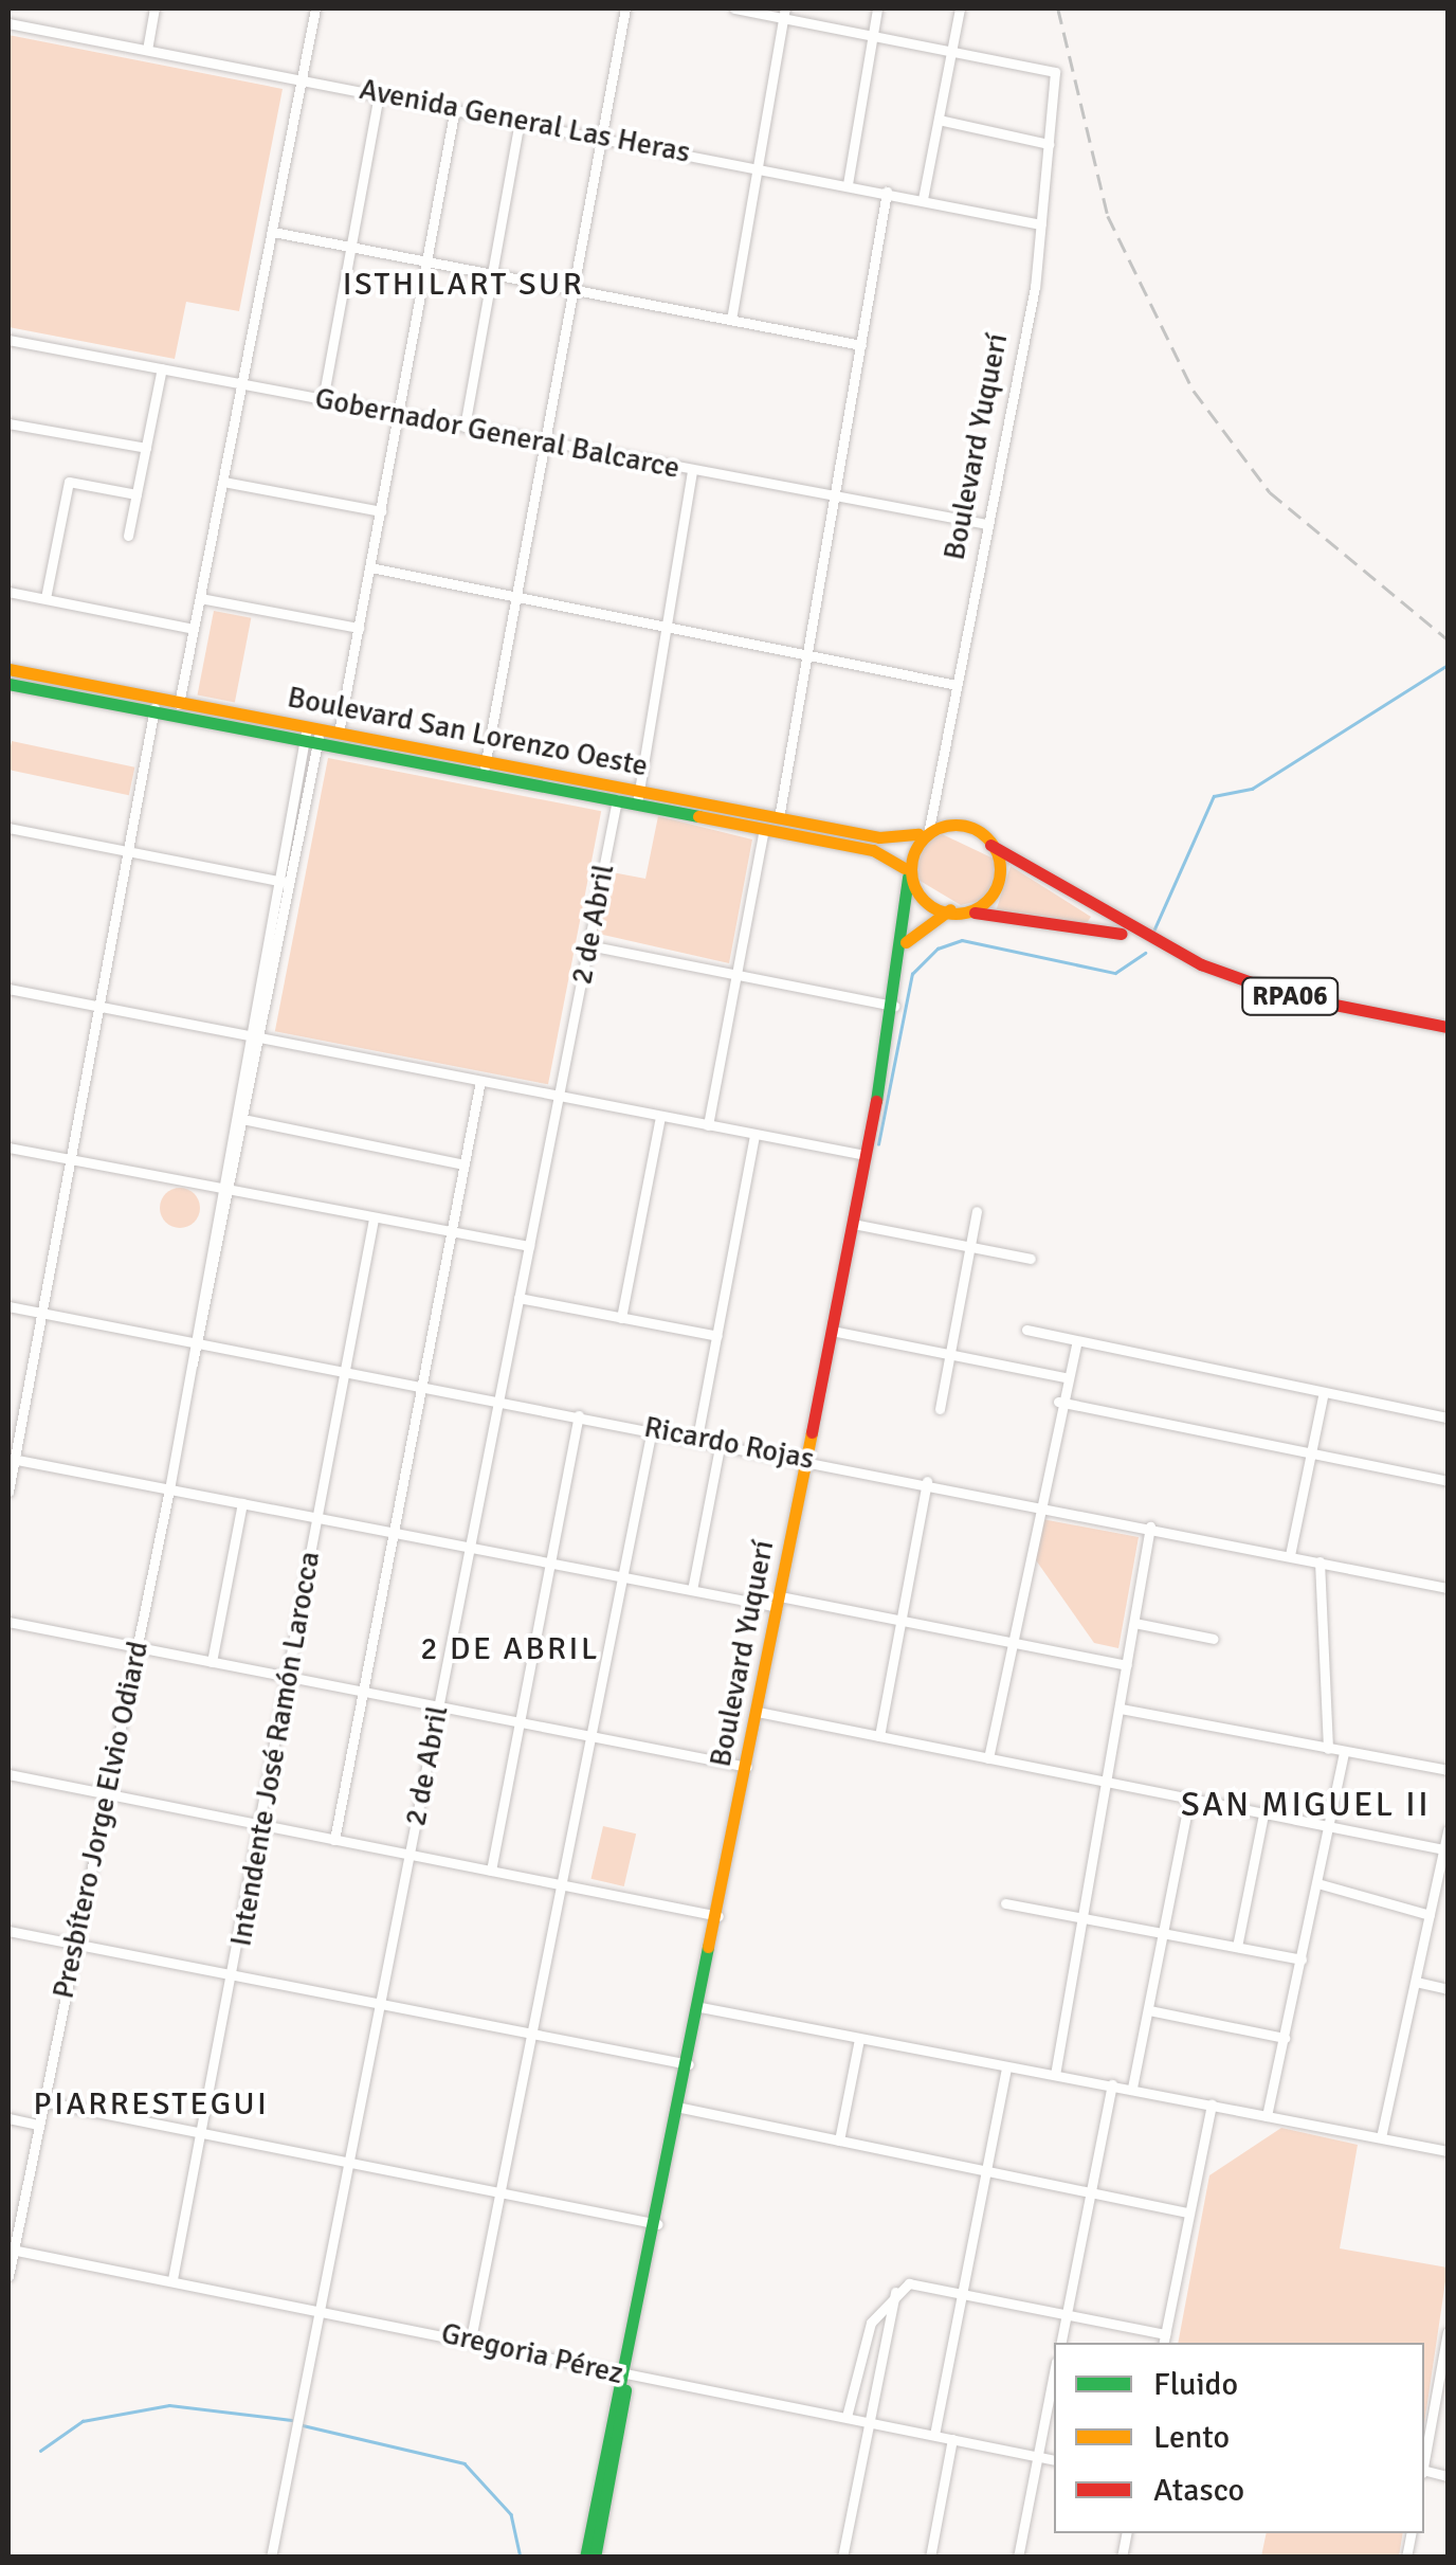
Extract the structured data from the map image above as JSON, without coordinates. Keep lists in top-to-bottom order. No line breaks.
{"streets":{"main road":["Boulevard Yuquerí","Boulevard San Lorenzo Oeste","RPA06"],"street":["Avenida General Las Heras","Gobernador General Balcarce","2 de Abril","Ricardo Rojas","Intendente José Ramón Larocca","Presbítero Jorge Elvio Odiard","Gregoria Pérez"]},"crossings":[["Avenida General Las Heras","Boulevard Yuquerí"],["Gobernador General Balcarce","Boulevard Yuquerí"],["Boulevard Yuquerí","Boulevard San Lorenzo Oeste"],["Boulevard Yuquerí","RPA06"],["Boulevard Yuquerí","Ricardo Rojas"],["Boulevard Yuquerí","Gregoria Pérez"],["Boulevard San Lorenzo Oeste","2 de Abril"],["Boulevard San Lorenzo Oeste","RPA06"],["Boulevard San Lorenzo Oeste","Presbítero Jorge Elvio Odiard"],["2 de Abril","Ricardo Rojas"],["2 de Abril","Gregoria Pérez"],["Ricardo Rojas","Intendente José Ramón Larocca"],["Ricardo Rojas","Presbítero Jorge Elvio Odiard"],["Intendente José Ramón Larocca","Gregoria Pérez"],["Presbítero Jorge Elvio Odiard","Gregoria Pérez"]],"districts":["ISTHILART SUR","2 DE ABRIL","SAN MIGUEL II","PIARRESTEGUI"],"legend":["Fluido","Lento","Atasco"]}
